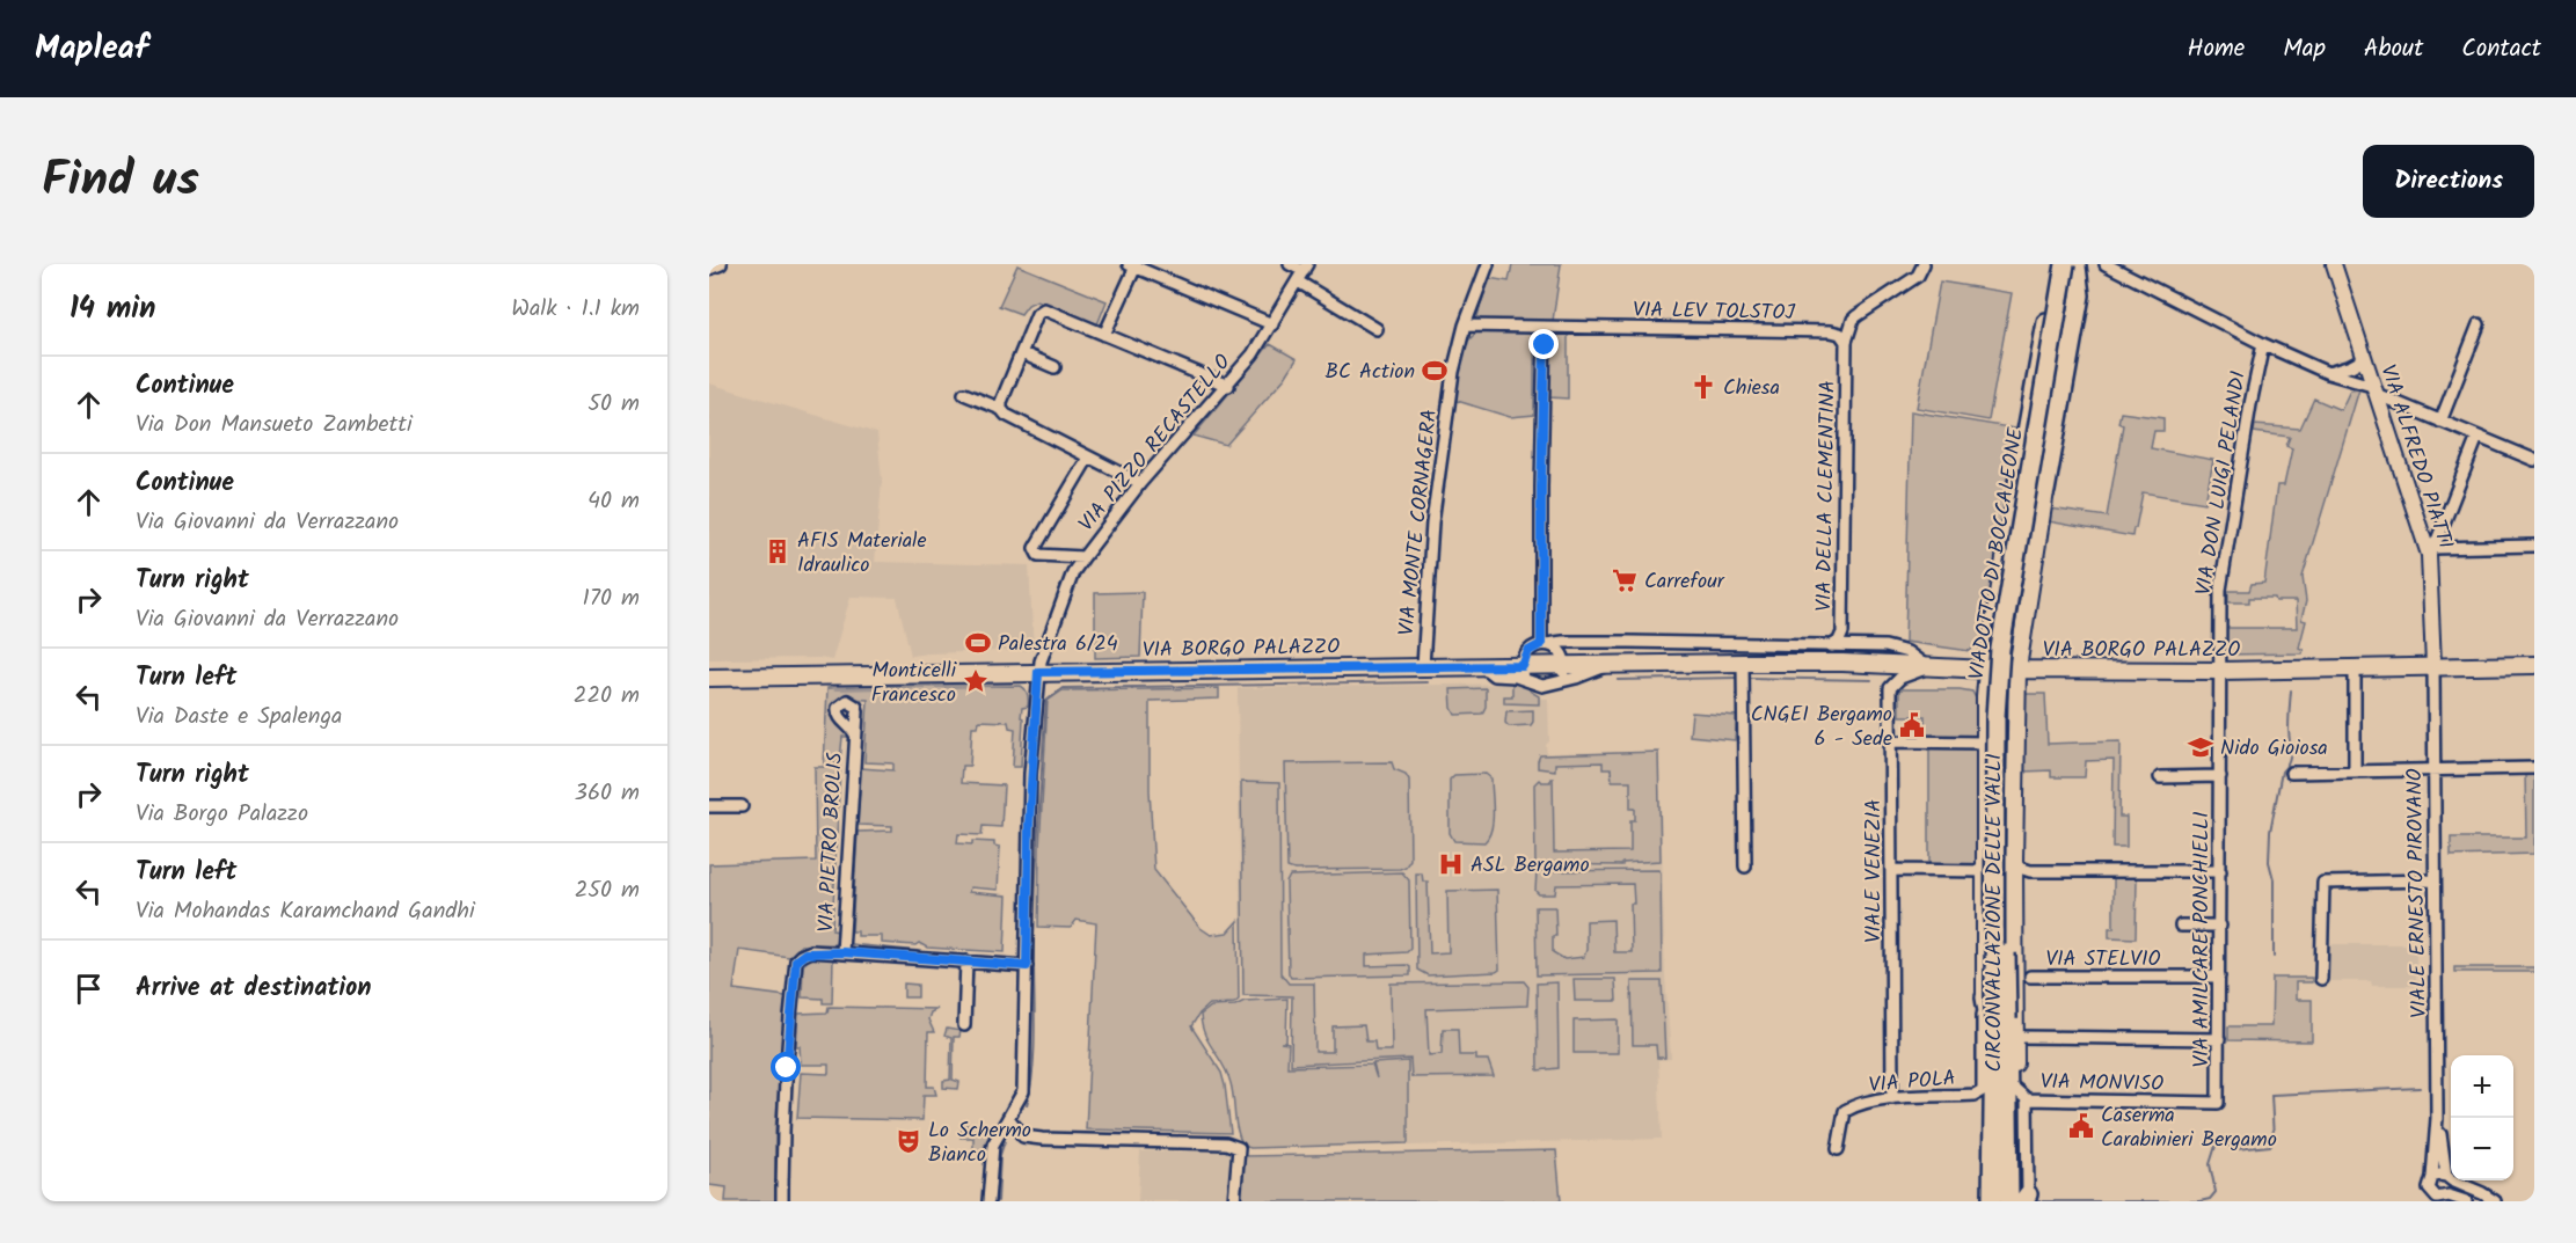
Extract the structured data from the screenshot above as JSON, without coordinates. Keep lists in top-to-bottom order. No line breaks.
{"streets":{"highway":["VIADOTTO DI BOCCALEONE","CIRCONVALLAZIONE DELLE VALLI"],"main road":["VIA BORGO PALAZZO"],"street":["VIA LEV TOLSTOJ","VIA PIZZO RECASTELLO","VIA ALFREDO PIATTI","VIA DON LUIGI PELANDI","VIA DELLA CLEMENTINA","VIA MONTE CORNAGERA","VIA PIETRO BROLIS","VIALE VENEZIA","VIALE ERNESTO PIROVANO","VIA AMILCARE PONCHIELLI","VIA STELVIO","VIA POLA","VIA MONVISO"]},"crossings":[["VIA LEV TOLSTOJ","VIA DELLA CLEMENTINA"],["VIA LEV TOLSTOJ","VIA MONTE CORNAGERA"],["VIA PIZZO RECASTELLO","VIA BORGO PALAZZO"],["VIA ALFREDO PIATTI","VIA BORGO PALAZZO"],["VIA ALFREDO PIATTI","VIALE ERNESTO PIROVANO"],["VIA DON LUIGI PELANDI","VIA BORGO PALAZZO"],["VIA DON LUIGI PELANDI","VIA AMILCARE PONCHIELLI"],["VIA MONTE CORNAGERA","VIA BORGO PALAZZO"],["VIADOTTO DI BOCCALEONE","CIRCONVALLAZIONE DELLE VALLI"],["VIA BORGO PALAZZO","VIALE VENEZIA"],["VIA BORGO PALAZZO","VIALE ERNESTO PIROVANO"],["VIA BORGO PALAZZO","CIRCONVALLAZIONE DELLE VALLI"],["VIA BORGO PALAZZO","VIA AMILCARE PONCHIELLI"],["VIALE VENEZIA","VIA POLA"],["CIRCONVALLAZIONE DELLE VALLI","VIA POLA"],["CIRCONVALLAZIONE DELLE VALLI","VIA MONVISO"],["VIA AMILCARE PONCHIELLI","VIA STELVIO"],["VIA AMILCARE PONCHIELLI","VIA MONVISO"]],"places":{"sports":["BC Action","Palestra 6/24"],"church":["Chiesa"],"building":["AFIS Materiale Idraulico"],"supermarket":["Carrefour"],"place":["Monticelli Francesco"],"public building":["CNGEI Bergamo 6 - Sede","Caserma Carabinieri Bergamo"],"school or university":["Nido Gioiosa"],"hospital":["ASL Bergamo"],"theatre":["Lo Schermo Bianco"]},"page":{"header":"Mapleaf","nav":["Home","Map","About","Contact"],"title":"Find us","buttons":"Directions","heading":["14 min","Walk · 1.1 km"],"list":[["Continue","Via Don Mansueto Zambetti","50 m"],["Continue","Via Giovanni da Verrazzano","40 m"],["Turn right","Via Giovanni da Verrazzano","170 m"],["Turn left","Via Daste e Spalenga","220 m"],["Turn right","Via Borgo Palazzo","360 m"],["Turn left","Via Mohandas Karamchand Gandhi","250 m"],"Arrive at destination"],"map_buttons":["+","−"]}}
